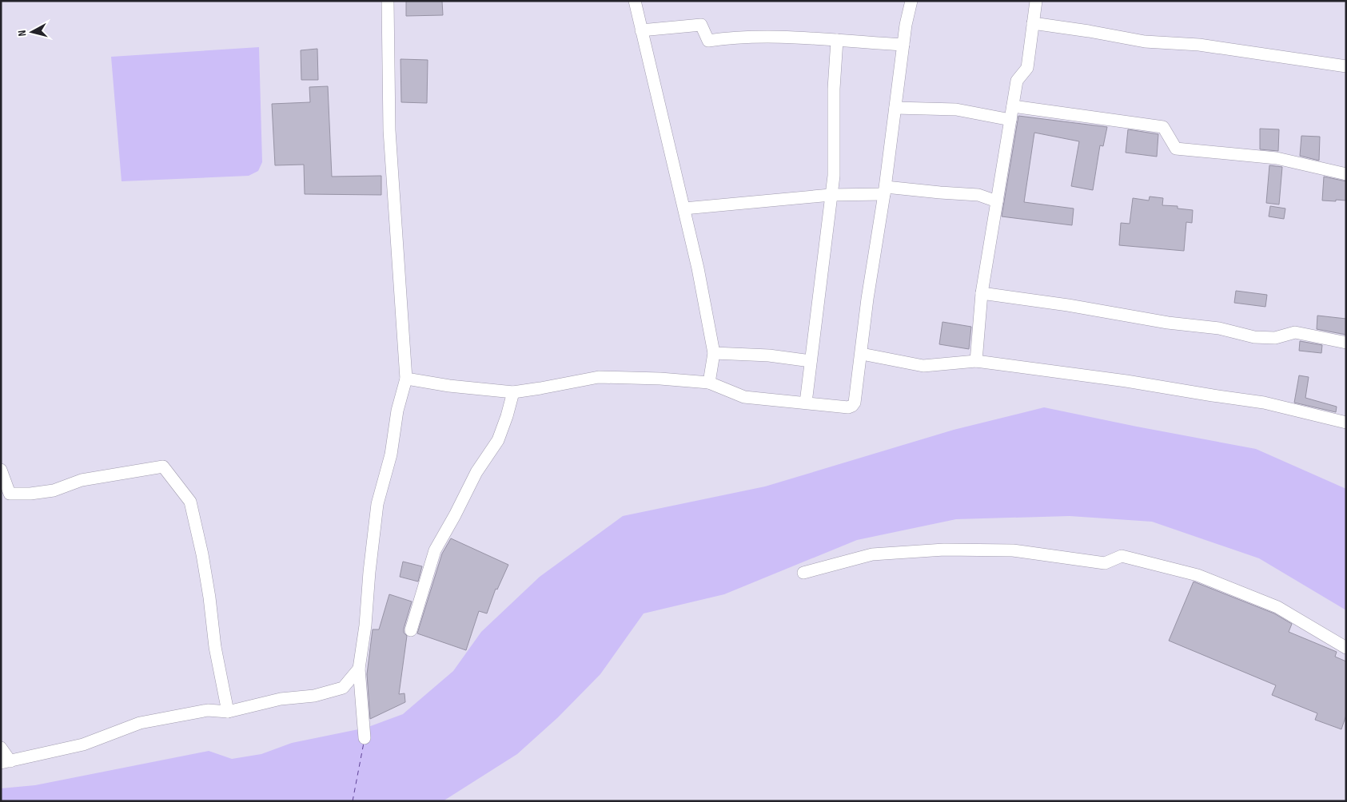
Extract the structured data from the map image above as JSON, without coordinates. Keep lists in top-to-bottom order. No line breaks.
{"north":"left"}
